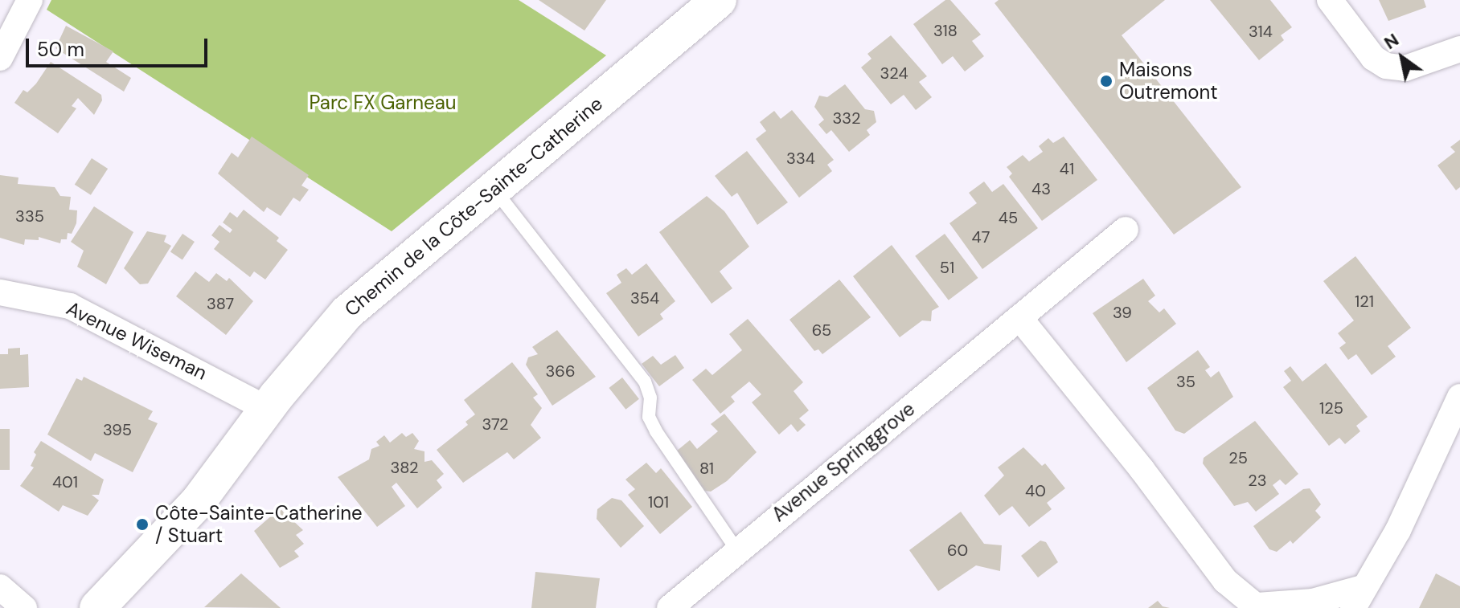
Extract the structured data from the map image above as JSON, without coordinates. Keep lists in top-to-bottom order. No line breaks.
{"streets":{"main road":["Chemin de la Côte-Sainte-Catherine"],"street":["Avenue Wiseman","Avenue Springgrove"]},"crossings":[["Chemin de la Côte-Sainte-Catherine","Avenue Wiseman"]],"parks":["Parc FX Garneau"],"places":["Maisons Outremont","Côte-Sainte-Catherine / Stuart"],"house_numbers":["318","314","324","332","334","41","43","335","45","47","51","354","121","387","39","65","366","35","125","372","395","25","382","81","23","401","40","101","60"],"scale_bar":"50 m","north":"top left"}
